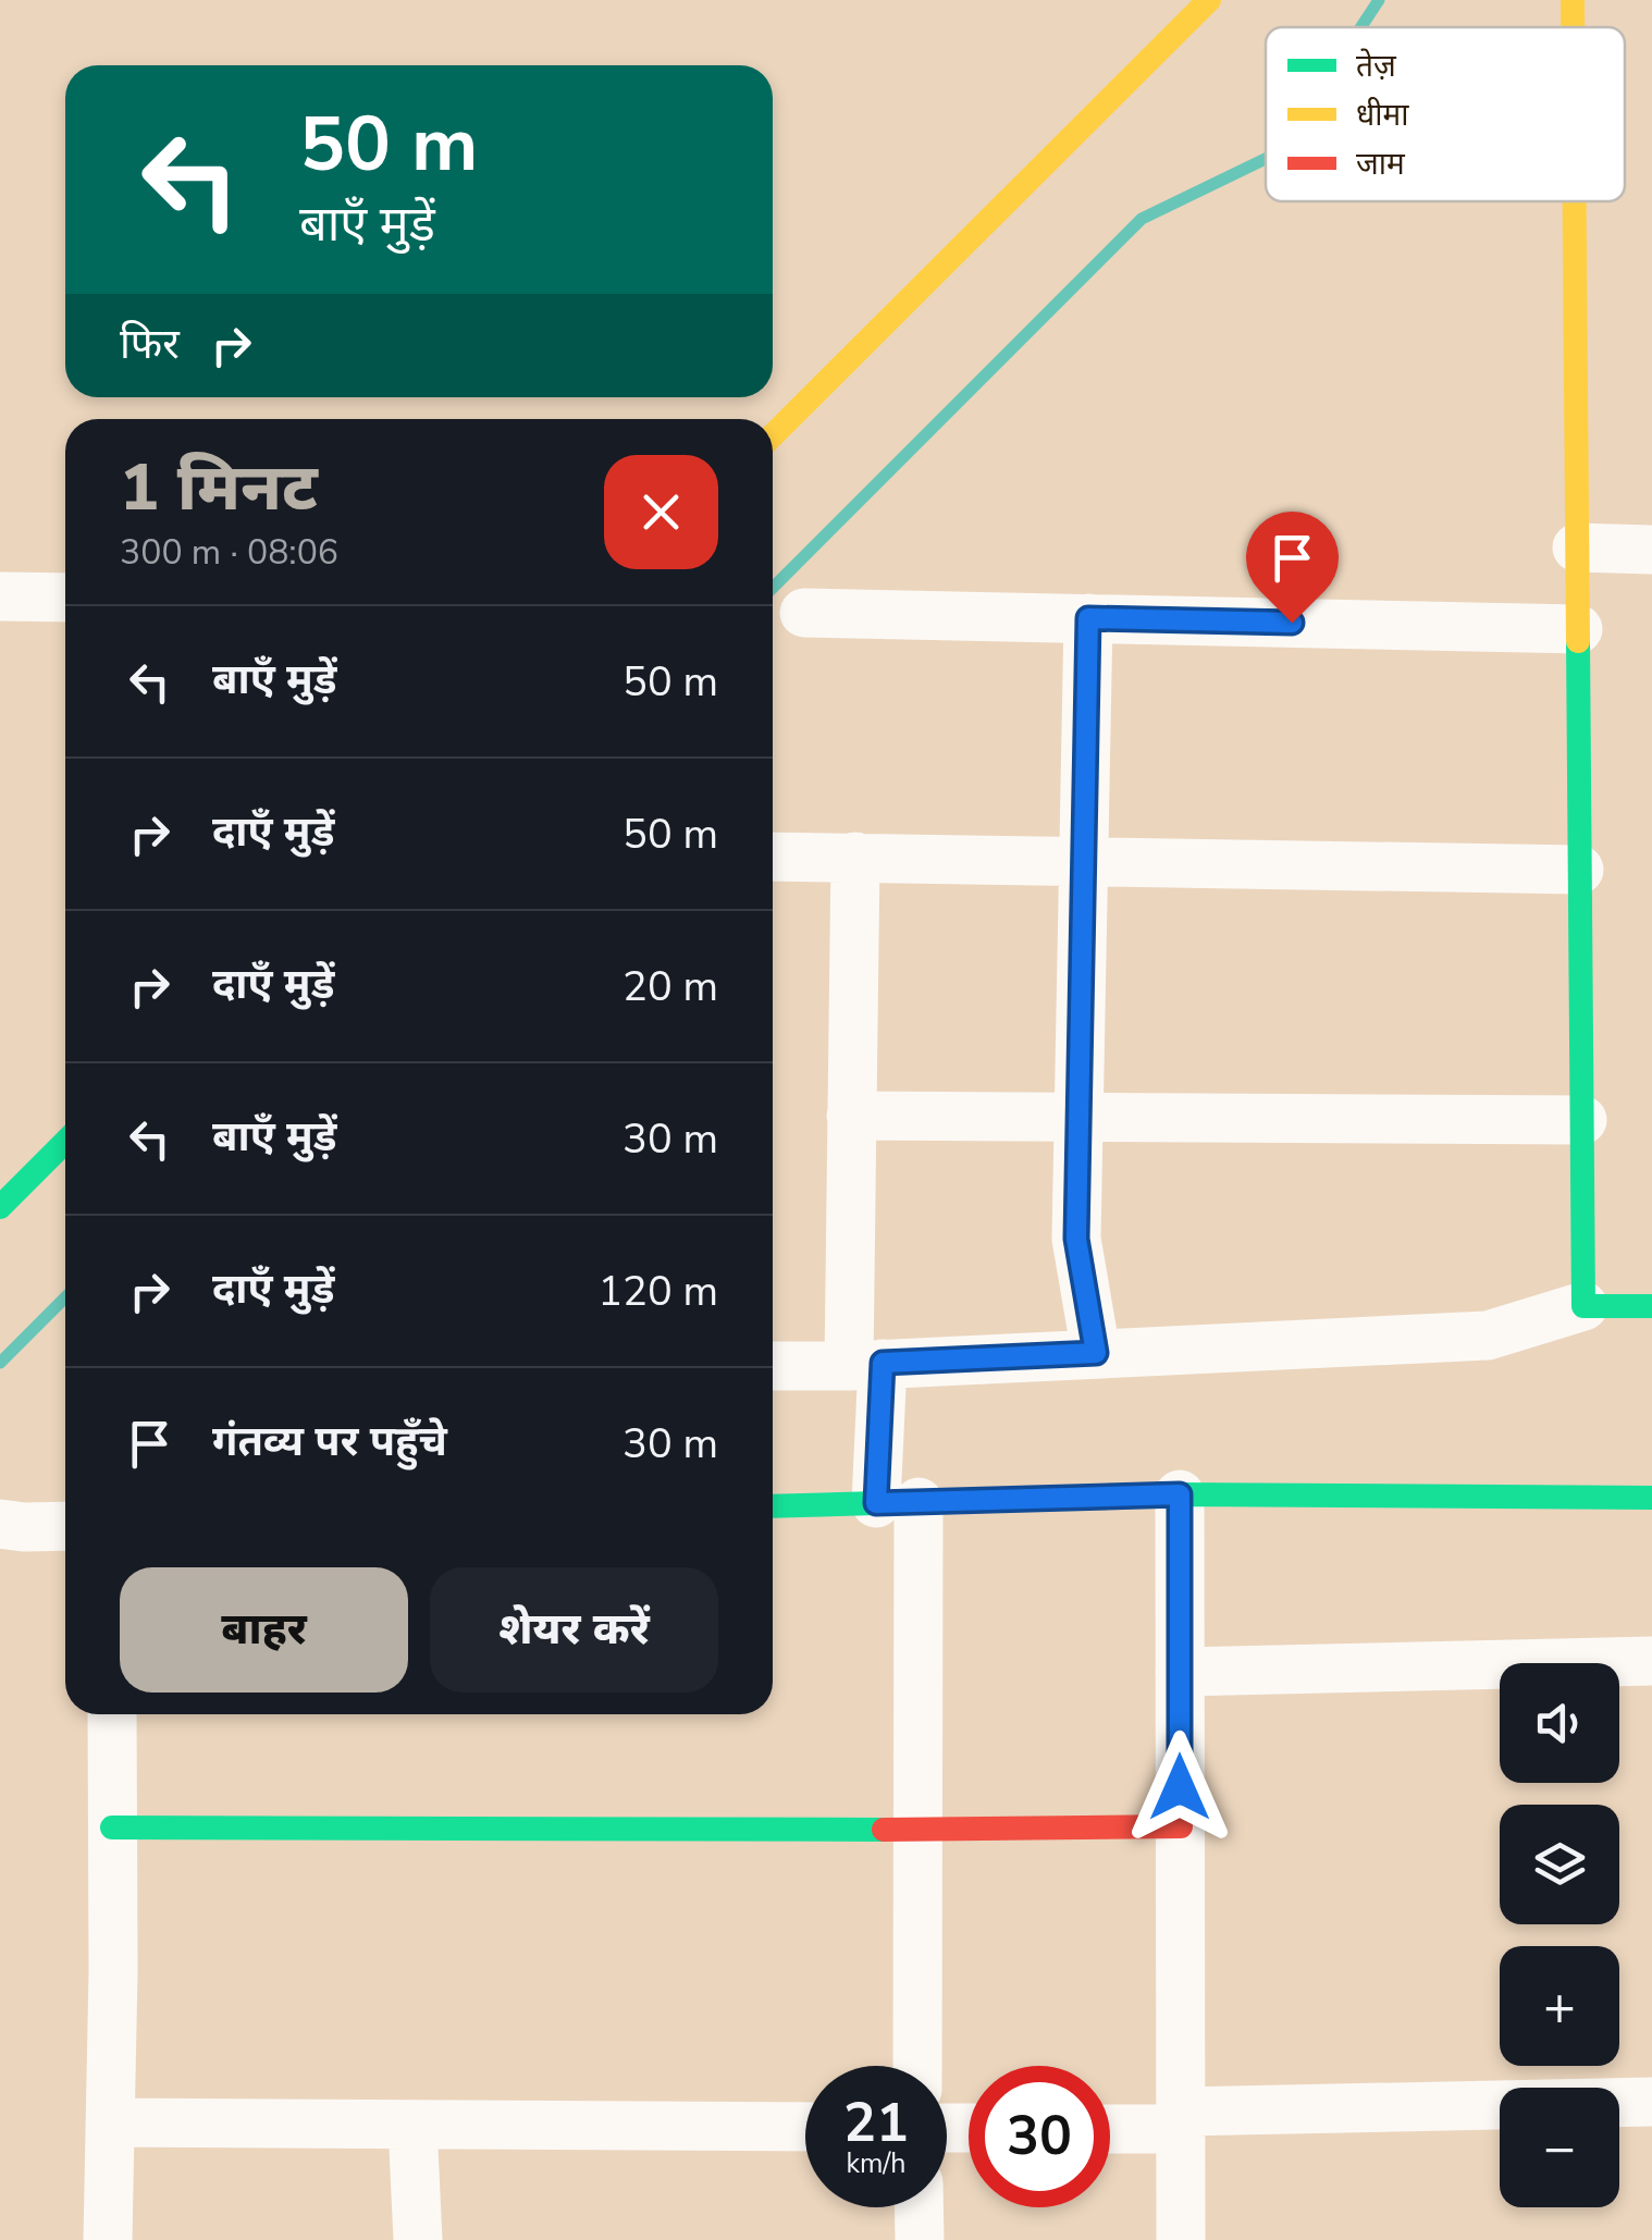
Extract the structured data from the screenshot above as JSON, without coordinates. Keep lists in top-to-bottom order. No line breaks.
{"legend":["तेज़","धीमा","जाम"],"page":{"turn":["50 m","बाएँ मुड़ें"],"then":"फिर","heading":["1 मिनट","300 m · 08:06"],"list":[{"name":"बाएँ मुड़ें","value":"50 m"},{"name":"दाएँ मुड़ें","value":"50 m"},{"name":"दाएँ मुड़ें","value":"20 m"},{"name":"बाएँ मुड़ें","value":"30 m"},{"name":"दाएँ मुड़ें","value":"120 m"},{"name":"गंतव्य पर पहुँचे","value":"30 m"}],"buttons":["बाहर","शेयर करें"],"map_buttons":["+","−"],"speed":"21 km/h","limit":"30"}}
